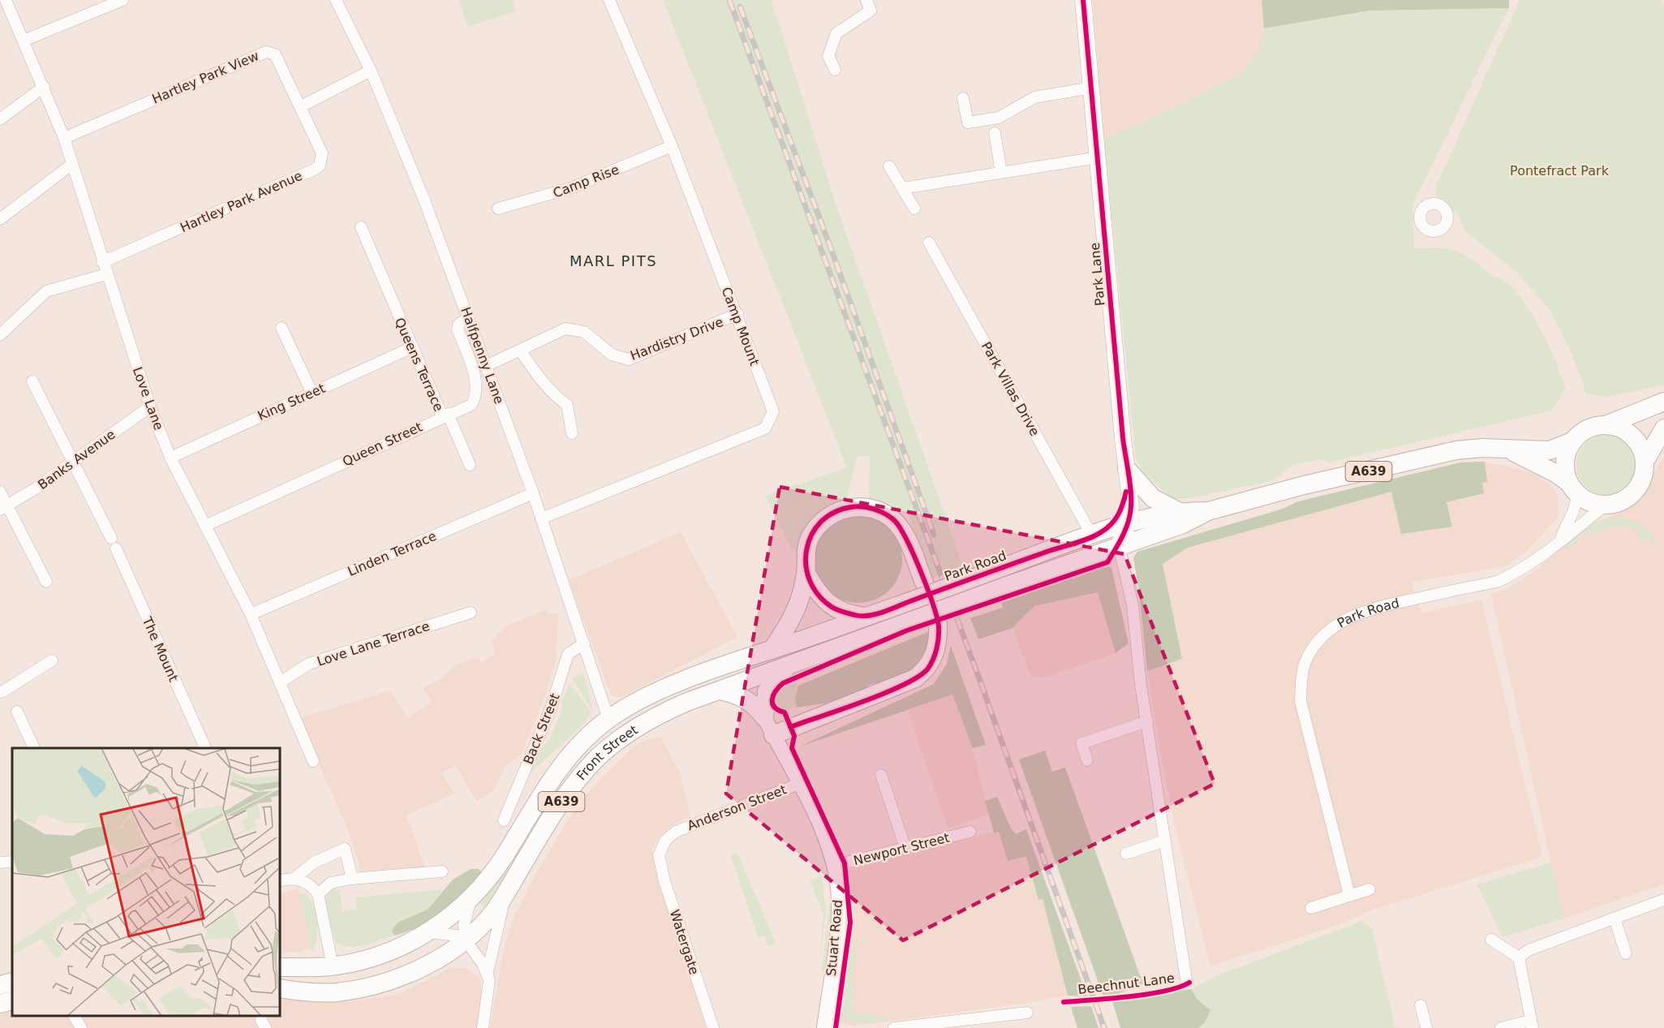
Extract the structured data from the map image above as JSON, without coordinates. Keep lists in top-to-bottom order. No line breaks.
{"streets":{"main road":["Park Lane","A639","Park Road","Front Street"],"street":["Hartley Park View","Camp Rise","Hartley Park Avenue","Camp Mount","Hardistry Drive","Halfpenny Lane","Queens Terrace","Park Villas Drive","Love Lane","King Street","Queen Street","Banks Avenue","Linden Terrace","Love Lane Terrace","The Mount","Back Street","Anderson Street","Newport Street","Stuart Road","Watergate","Beechnut Lane"]},"crossings":[["Hartley Park View","Hartley Park Avenue"],["Hartley Park View","Love Lane"],["Camp Rise","Camp Mount"],["Hartley Park Avenue","Love Lane"],["Park Lane","Park Road"],["Park Lane","Beechnut Lane"],["Camp Mount","Hardistry Drive"],["Camp Mount","Halfpenny Lane"],["Hardistry Drive","Halfpenny Lane"],["Halfpenny Lane","Queen Street"],["Halfpenny Lane","Linden Terrace"],["Halfpenny Lane","Back Street"],["Halfpenny Lane","Front Street"],["Queens Terrace","King Street"],["Queens Terrace","Queen Street"],["Park Villas Drive","Park Road"],["Love Lane","King Street"],["Love Lane","Queen Street"],["Love Lane","Banks Avenue"],["Love Lane","Linden Terrace"],["Love Lane","Love Lane Terrace"],["Banks Avenue","The Mount"],["A639","Front Street"],["Park Road","Front Street"],["Park Road","Beechnut Lane"],["Anderson Street","Stuart Road"],["Anderson Street","Watergate"],["Newport Street","Stuart Road"]],"districts":["MARL PITS"],"parks":["Pontefract Park"]}
